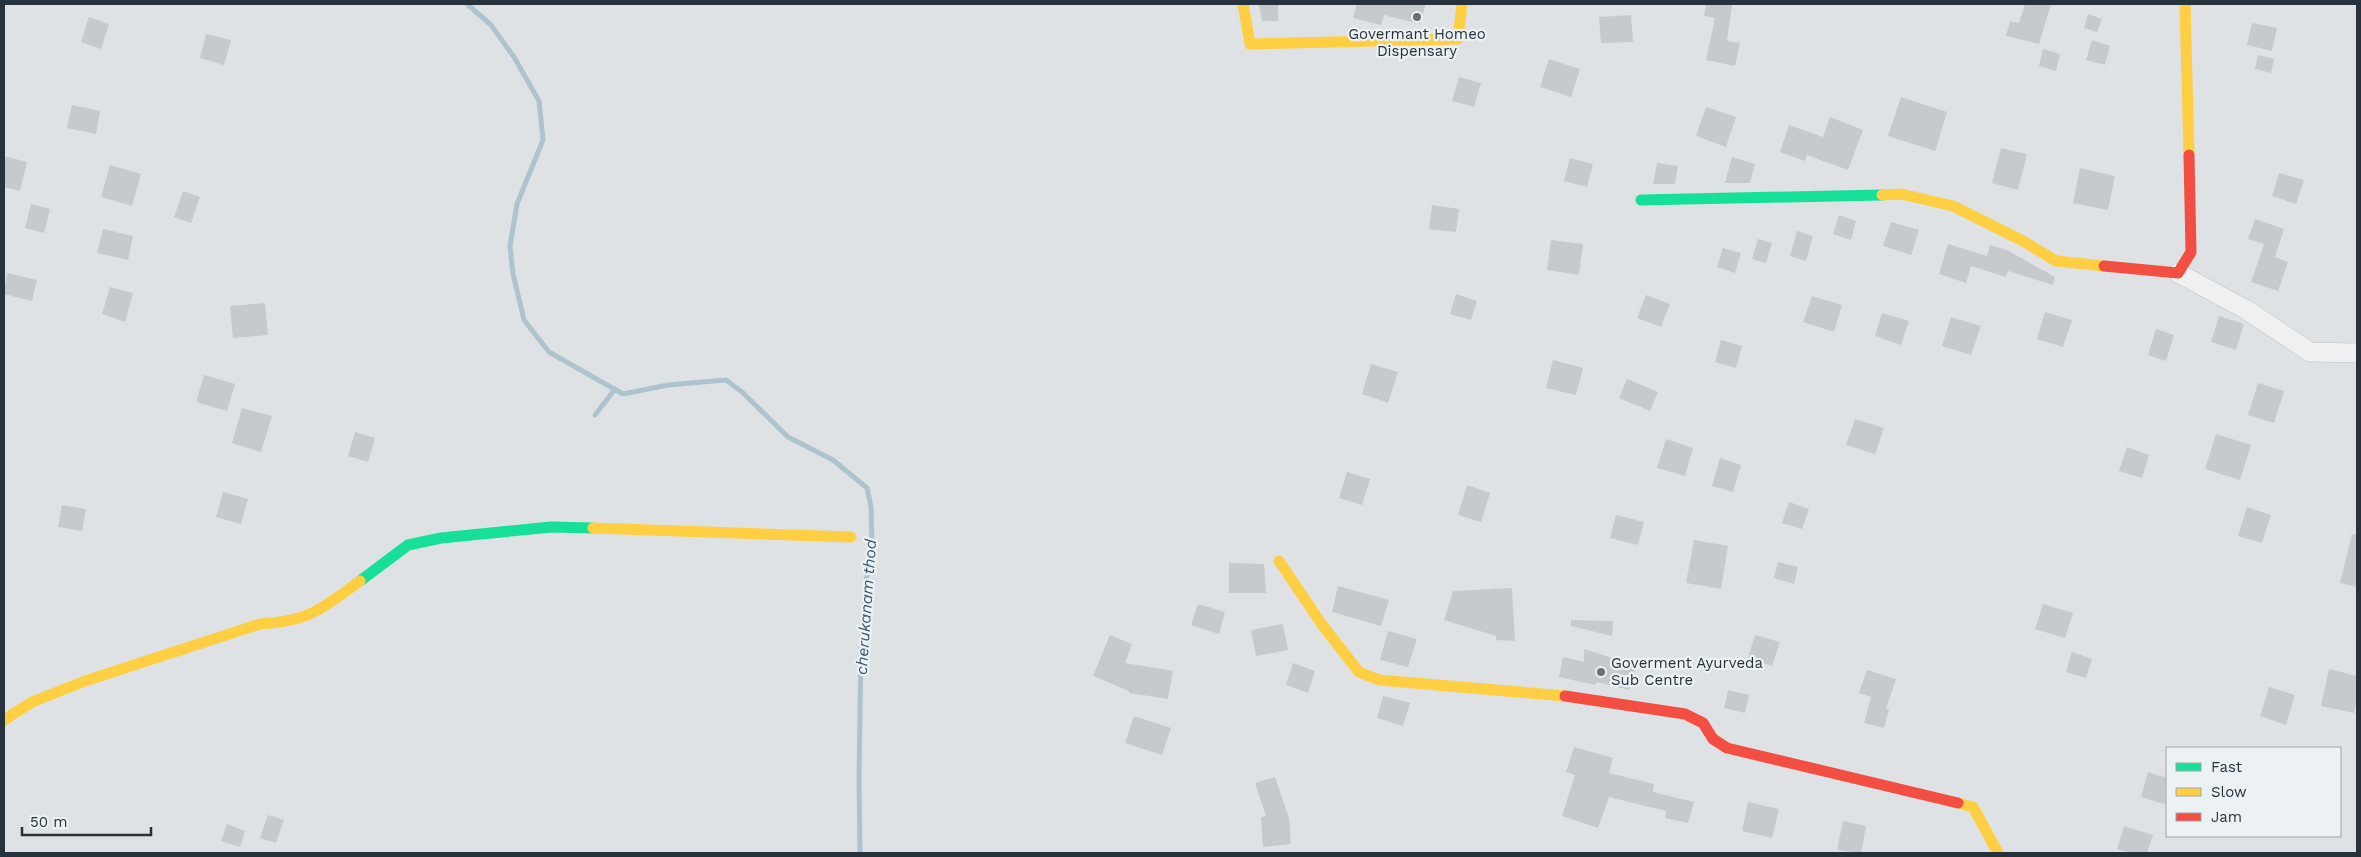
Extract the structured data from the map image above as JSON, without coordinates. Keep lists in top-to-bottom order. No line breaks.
{"water":["cherukanam thod"],"places":["Govermant Homeo Dispensary","Goverment Ayurveda Sub Centre"],"legend":["Fast","Slow","Jam"],"scale_bar":"50 m"}
